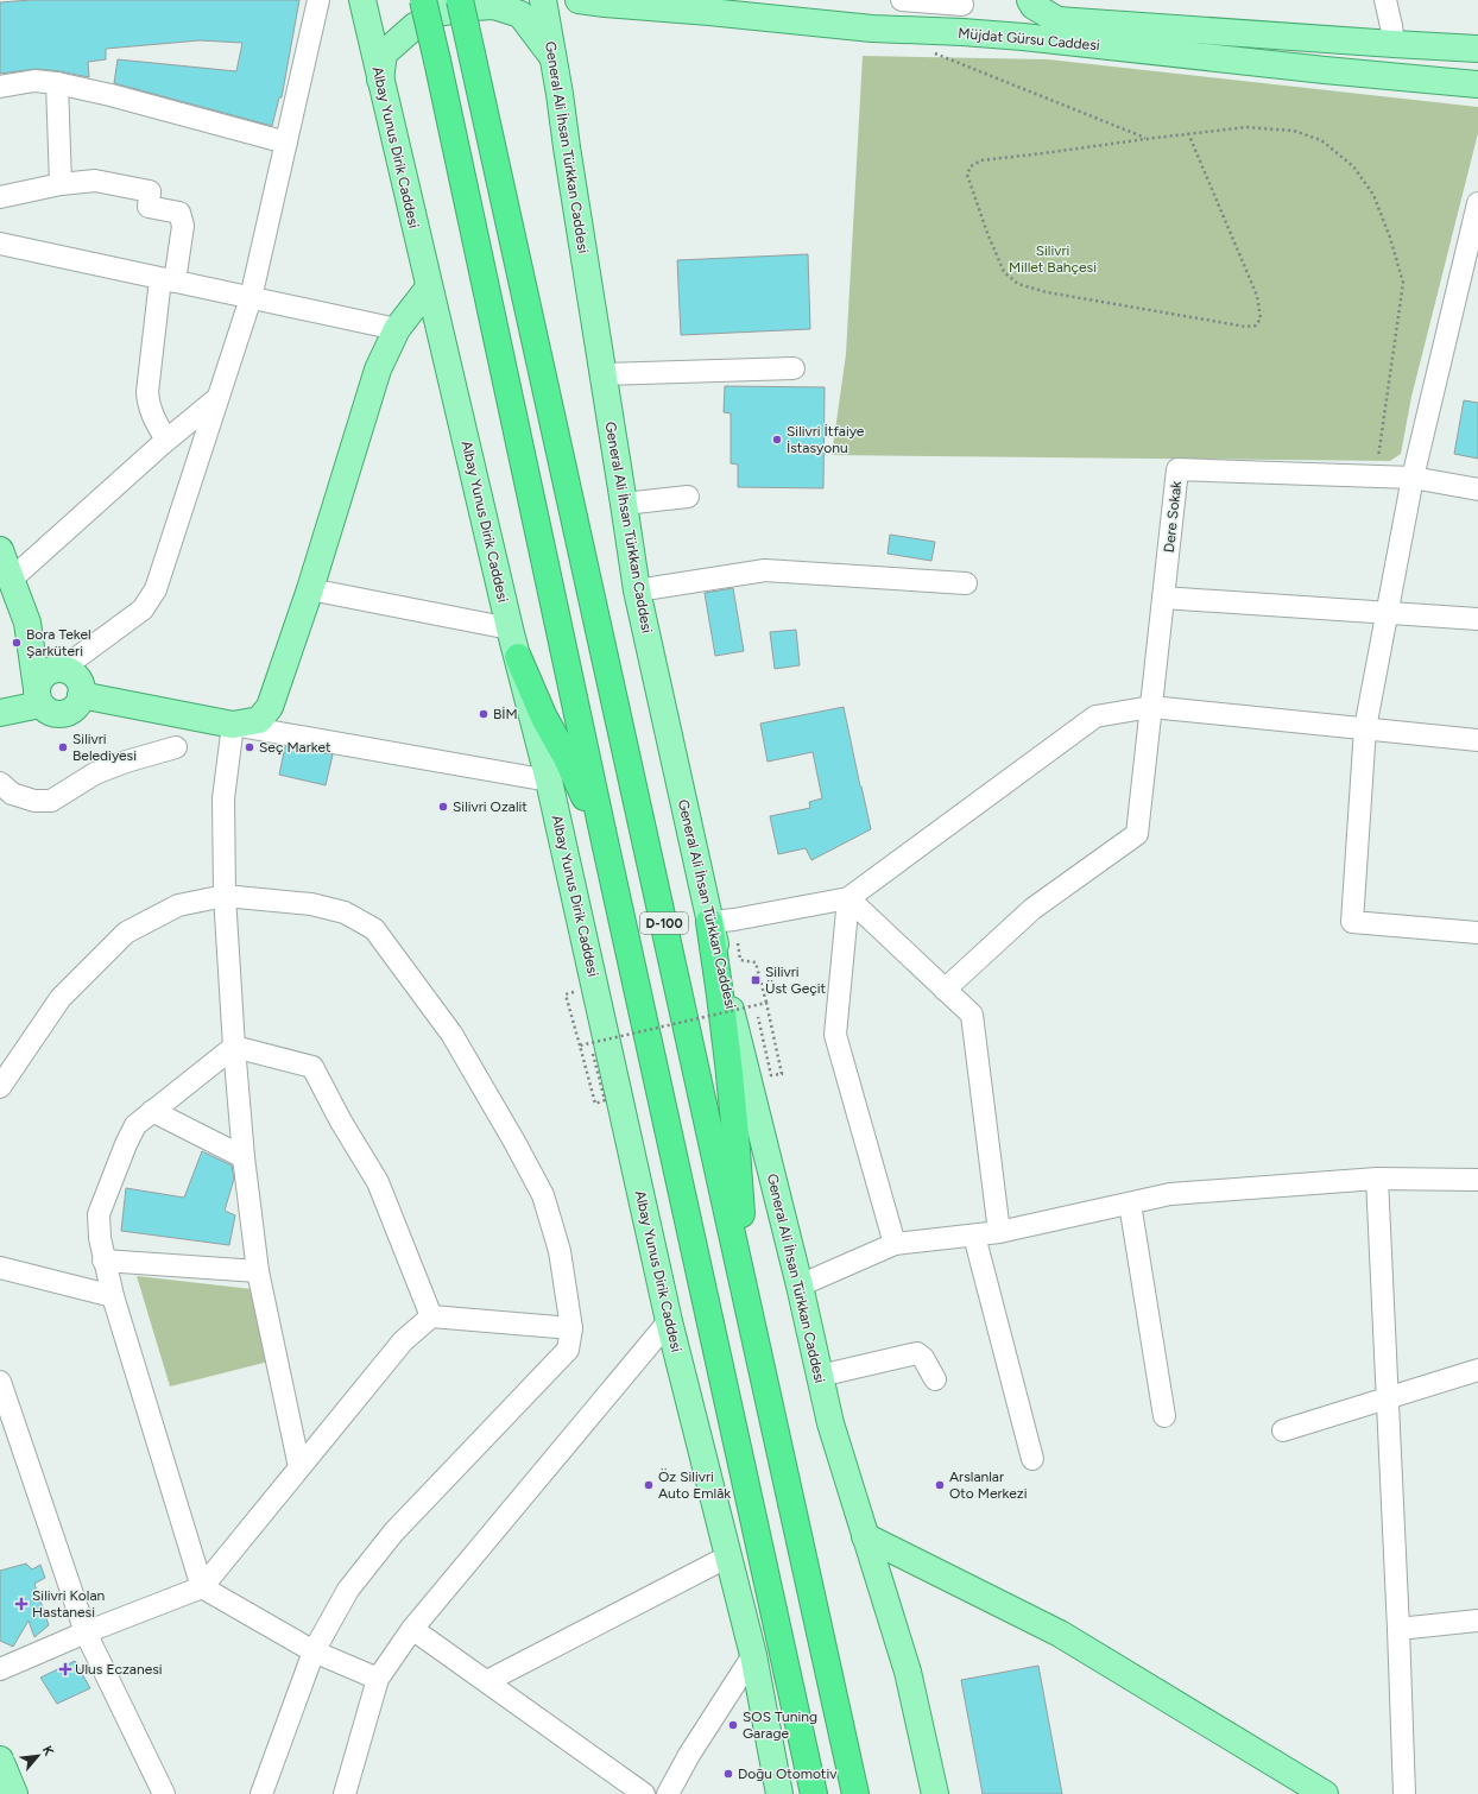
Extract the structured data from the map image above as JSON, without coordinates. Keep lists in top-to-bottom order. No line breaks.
{"streets":{"highway":["D-100"],"main road":["Müjdat Gürsu Caddesi","Albay Yunus Dirik Caddesi","General Ali İhsan Türkkan Caddesi"],"street":["Dere Sokak"]},"parks":["Silivri Millet Bahçesi"],"places":{"other":["Silivri İtfaiye İstasyonu","Bora Tekel Şarküteri","BİM","Silivri Belediyesi","Seç Market","Silivri Ozalit","Öz Silivri Auto Emlâk","Arslanlar Oto Merkezi","SOS Tuning Garage","Doğu Otomotiv"],"transit":["Silivri Üst Geçit"],"health":["Silivri Kolan Hastanesi","Ulus Eczanesi"]},"north":"top right"}
